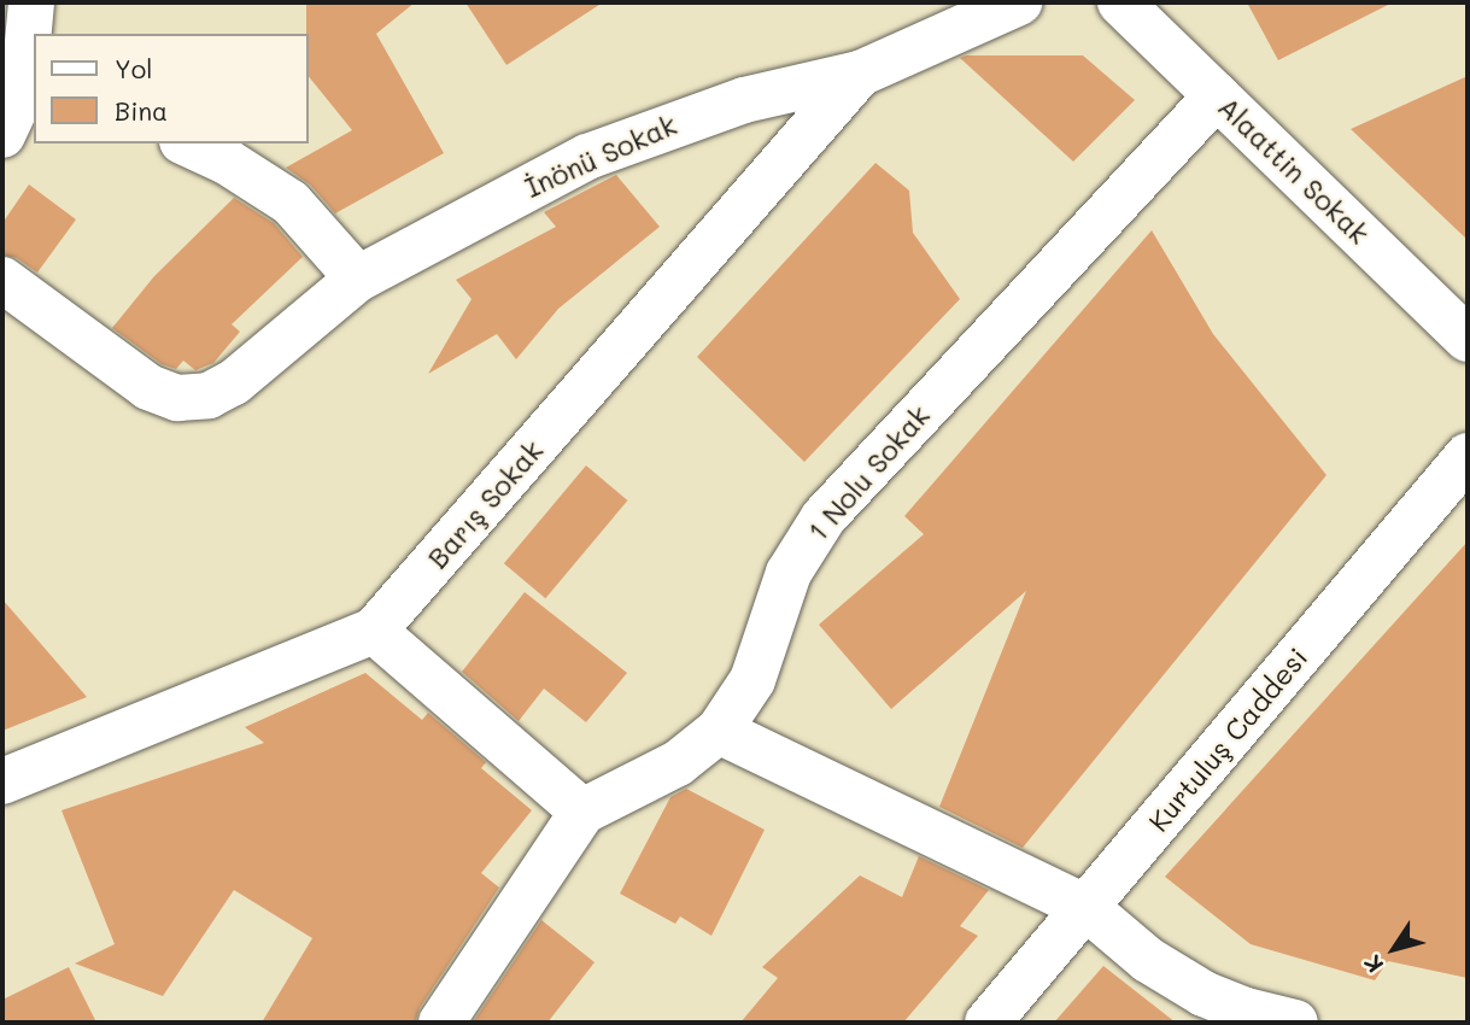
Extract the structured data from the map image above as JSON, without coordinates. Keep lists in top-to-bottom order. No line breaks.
{"streets":{"street":["İnönü Sokak","Alaattin Sokak","1 Nolu Sokak","Barış Sokak","Kurtuluş Caddesi"]},"crossings":[["İnönü Sokak","Barış Sokak"],["Alaattin Sokak","1 Nolu Sokak"]],"legend":["Yol","Bina"],"north":"bottom left"}
